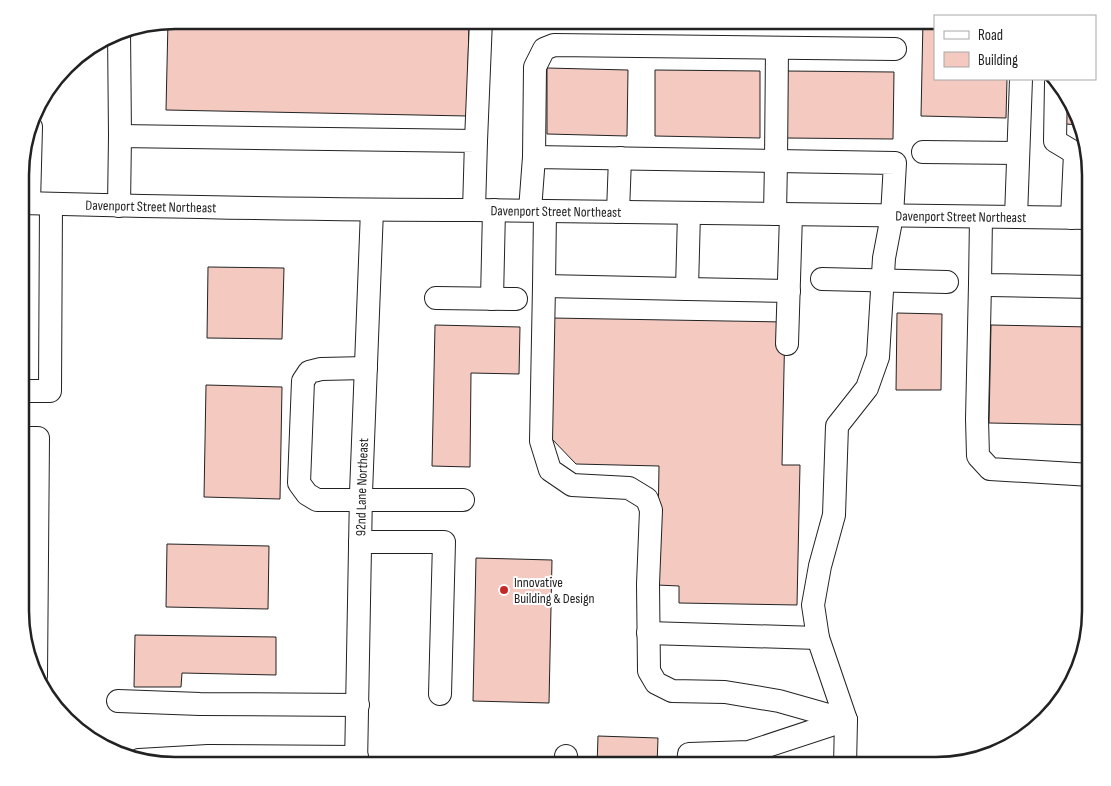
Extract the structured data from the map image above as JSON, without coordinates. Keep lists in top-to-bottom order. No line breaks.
{"streets":{"street":["Davenport Street Northeast","92nd Lane Northeast"]},"crossings":[["Davenport Street Northeast","92nd Lane Northeast"]],"places":["Innovative Building & Design"],"legend":["Road","Building"]}
